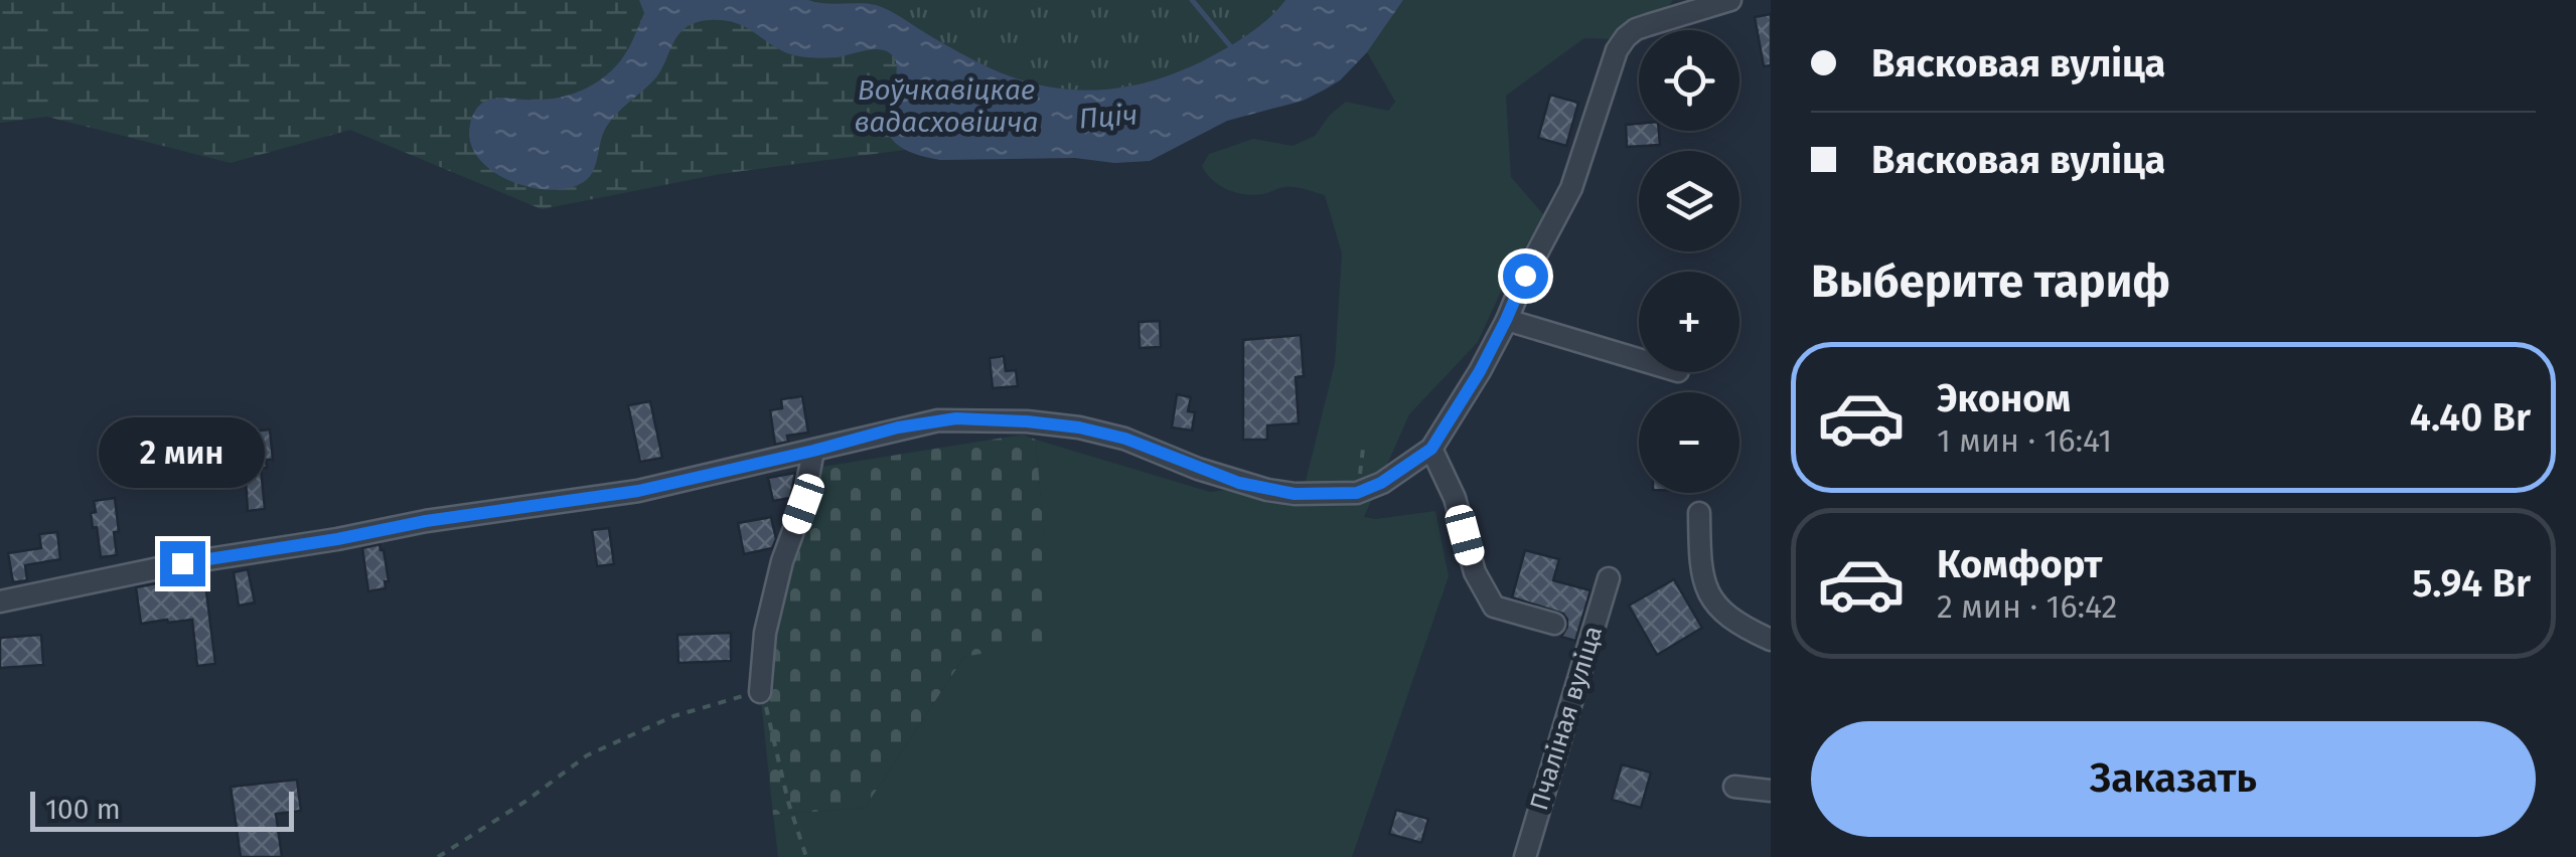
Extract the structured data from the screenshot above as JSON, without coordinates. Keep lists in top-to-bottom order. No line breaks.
{"streets":{"street":["Пчаліная вуліца"]},"water":["Воўчкавіцкае вадасховішча","Пціч"],"scale_bar":"100 m","page":{"banner":["Вясковая вуліца","Вясковая вуліца"],"map_buttons":["+","−"],"heading":"Выберите тариф","list":[{"name":"Эконом","note":"1 мин · 16:41","value":"4.40 Br"},{"name":"Комфорт","note":"2 мин · 16:42","value":"5.94 Br"}],"bubble":"2 мин","buttons":"Заказать","scale":"100 m"}}
